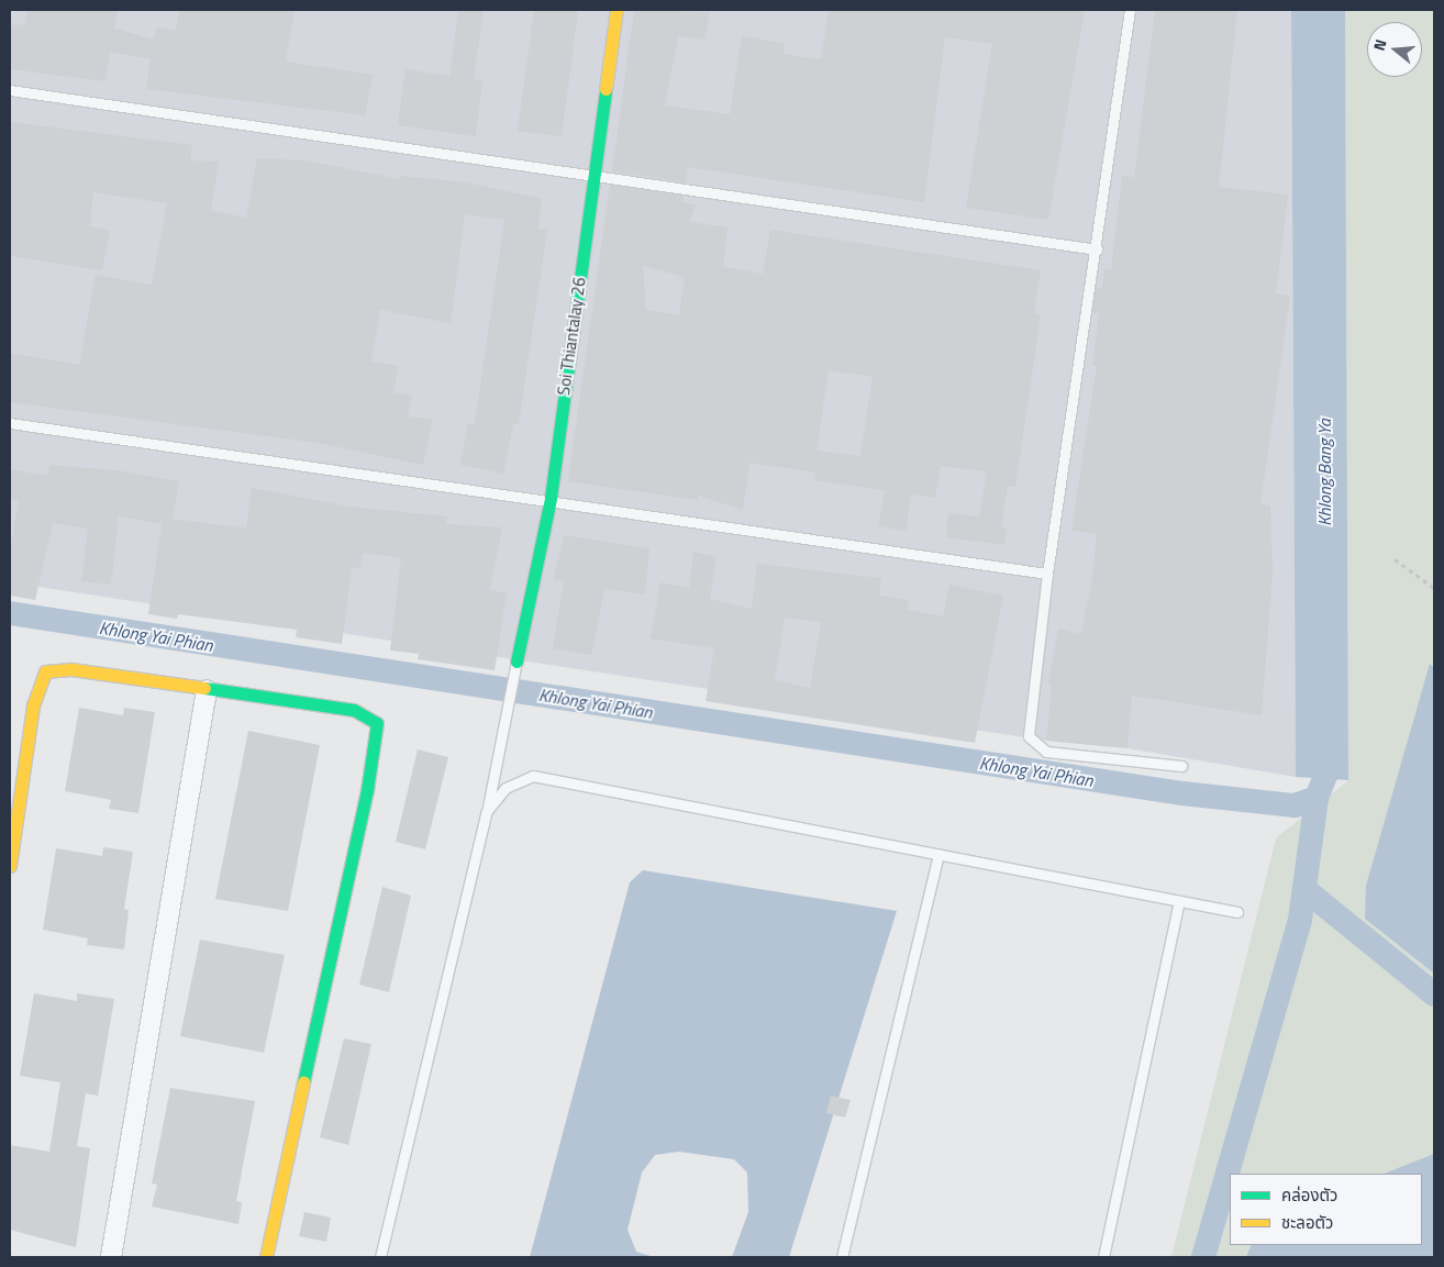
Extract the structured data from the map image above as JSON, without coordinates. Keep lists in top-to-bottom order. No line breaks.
{"streets":{"street":["Soi Thiantalay 26"]},"water":["Khlong Bang Ya","Khlong Yai Phian"],"legend":["คล่องตัว","ชะลอตัว"],"north":"left"}
